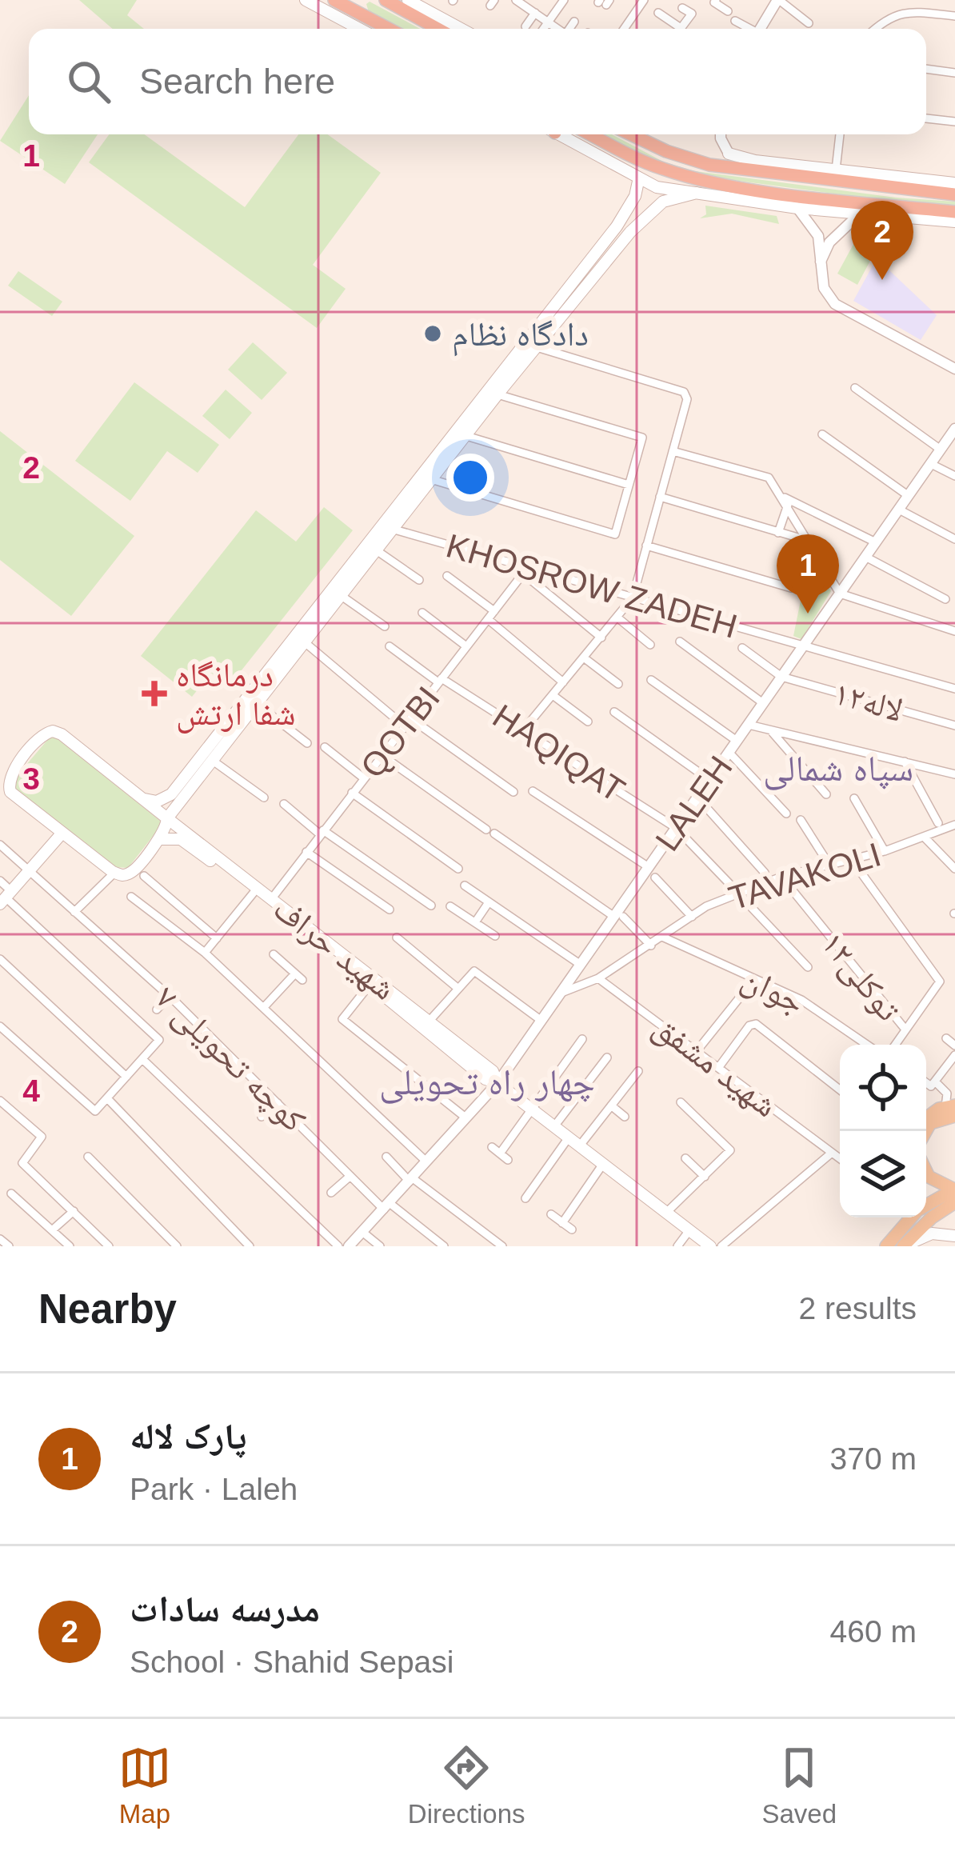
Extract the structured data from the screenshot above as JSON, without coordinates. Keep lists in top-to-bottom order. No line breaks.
{"streets":{"main road":["شهید حراف"],"street":["KHOSROW ZADEH","لاله۱۲","QOTBI","HAQIQAT","LALEH","TAVAKOLI","توکلی۱۲","جوان","کوچه تحویلی ۷","شهید مشفق"]},"crossings":[["KHOSROW ZADEH","QOTBI"],["KHOSROW ZADEH","LALEH"],["لاله۱۲","LALEH"],["QOTBI","HAQIQAT"],["QOTBI","شهید حراف"],["HAQIQAT","LALEH"],["HAQIQAT","TAVAKOLI"],["LALEH","TAVAKOLI"],["LALEH","کوچه تحویلی ۷"],["TAVAKOLI","توکلی۱۲"],["TAVAKOLI","جوان"],["TAVAKOLI","شهید مشفق"]],"districts":["سپاه شمالی","چهار راه تحویلی"],"places":{"other":["دادگاه نظام"],"health":["درمانگاه شفا ارتش"]},"page":{"search":"Search here","pins":["2","1"],"heading":["Nearby","2 results"],"list":[{"mark":"1","name":"پارک لاله","note":"Park · Laleh","value":"370 m"},{"mark":"2","name":"مدرسه سادات","note":"School · Shahid Sepasi","value":"460 m"}],"nav":["Map","Directions","Saved"]},"grid":{"rows":["1","2","3","4"]}}
